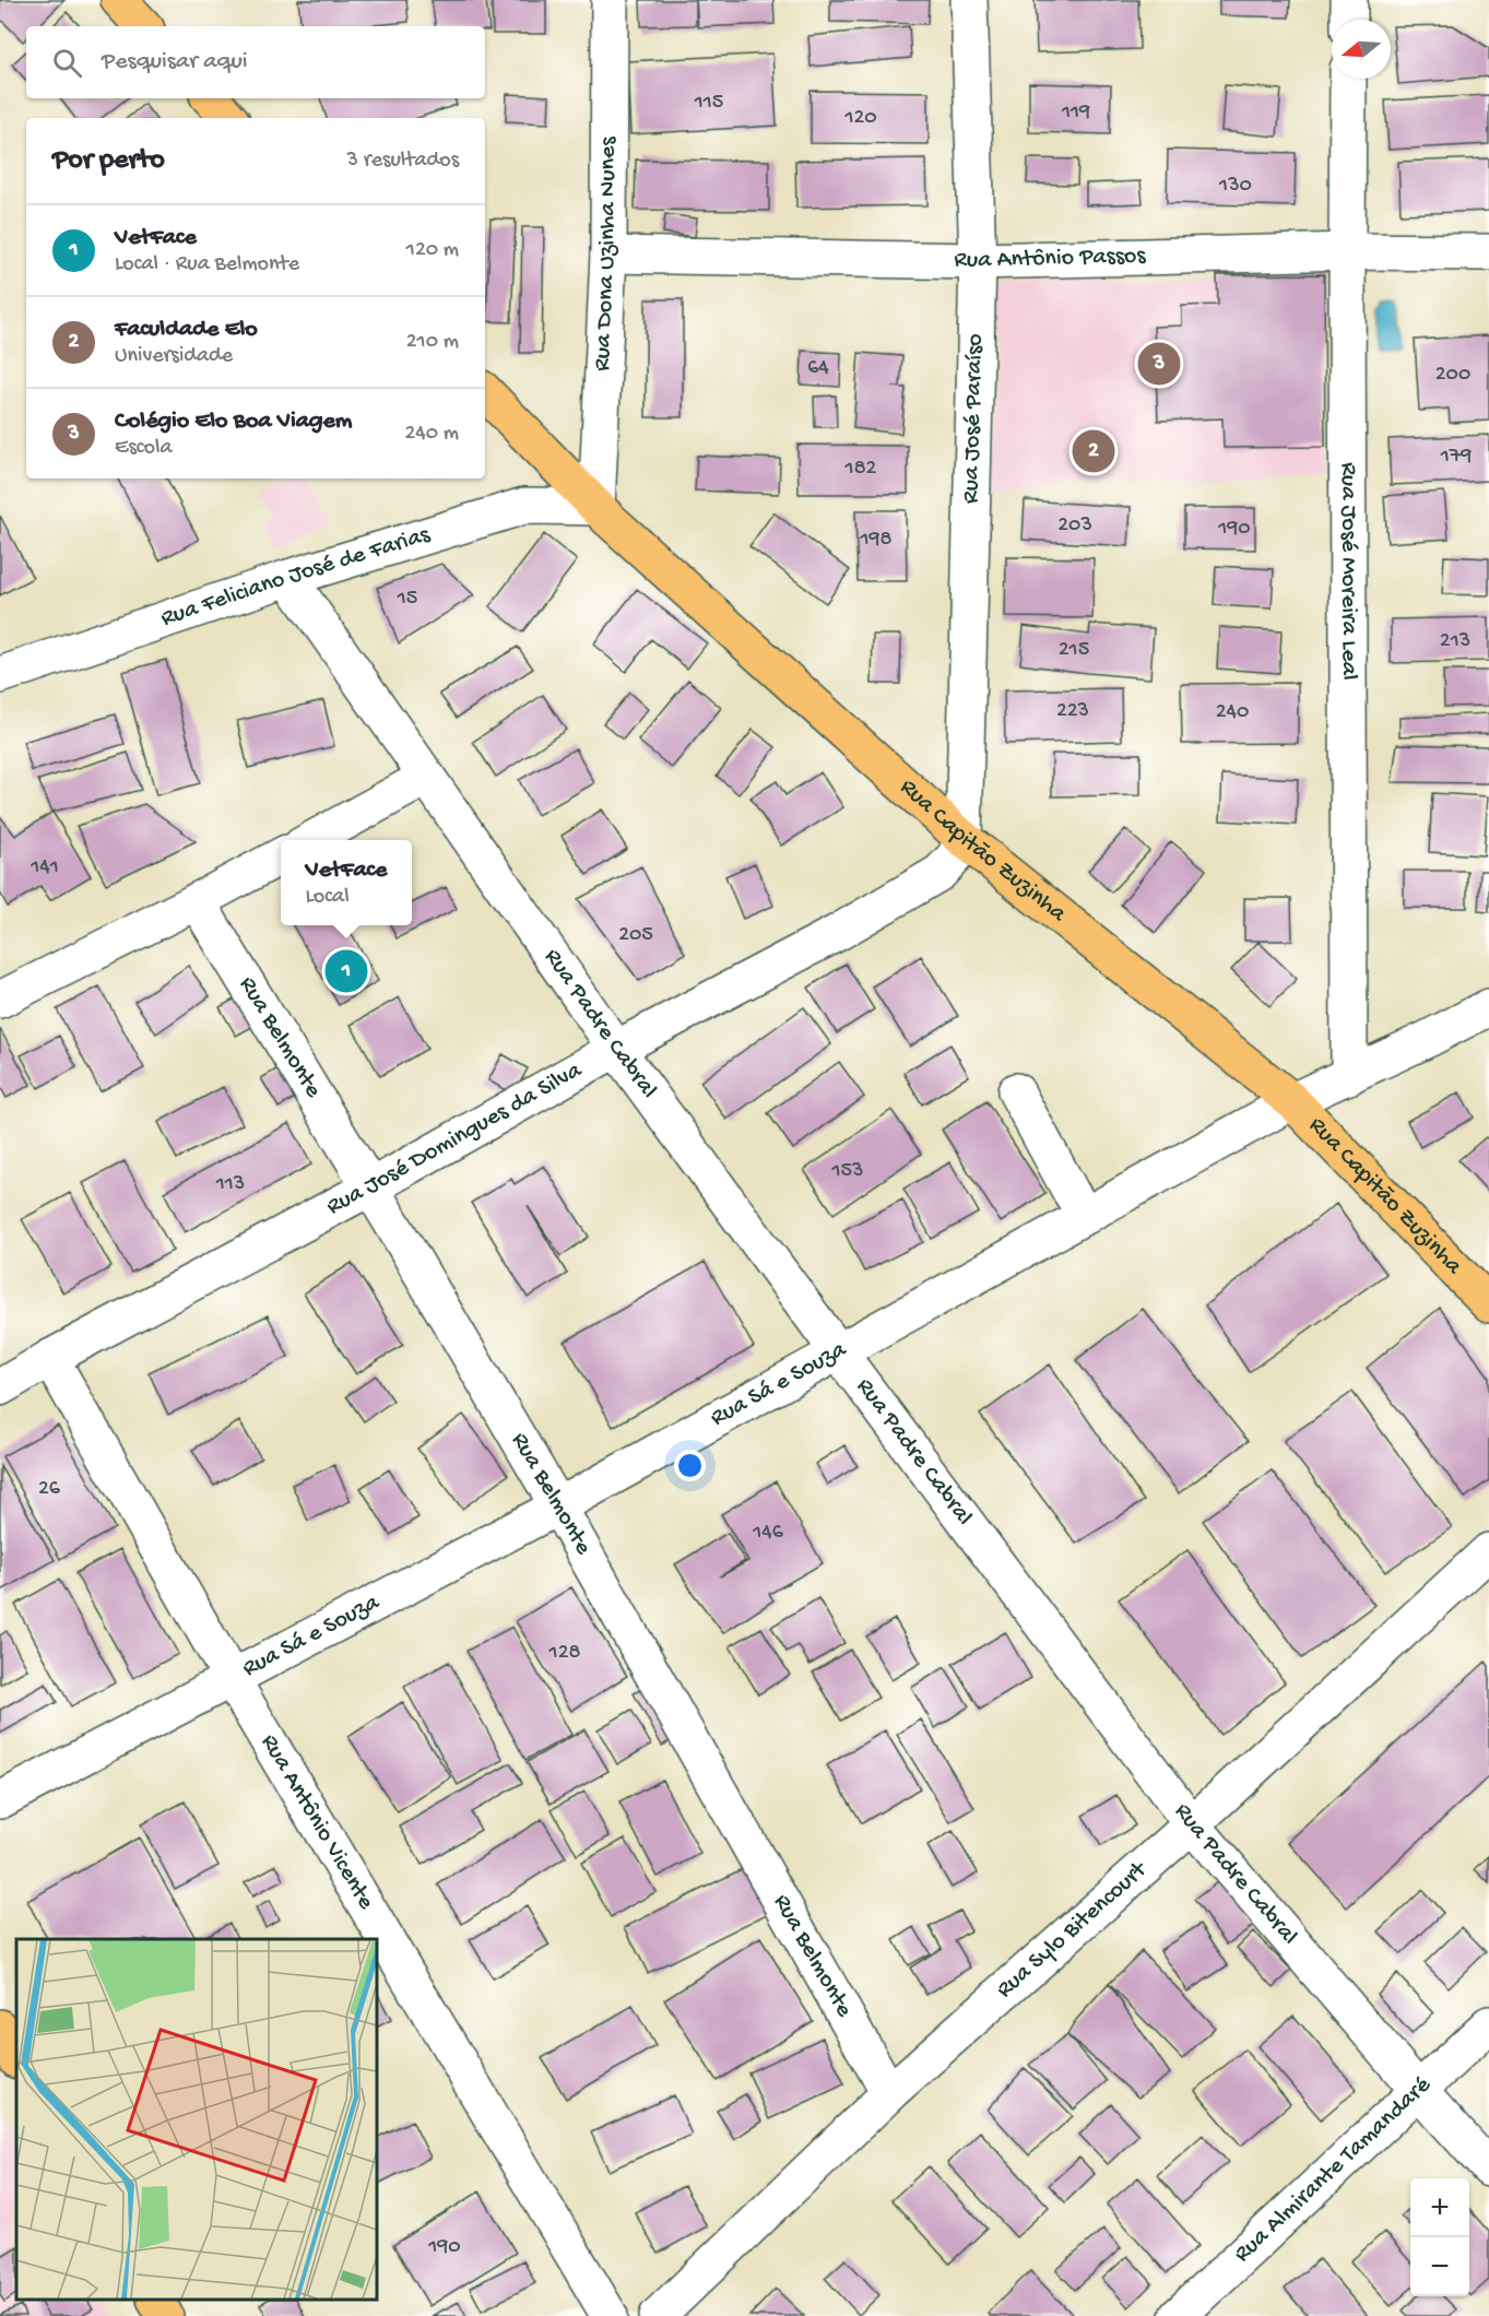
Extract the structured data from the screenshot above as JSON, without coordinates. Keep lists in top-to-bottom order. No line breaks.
{"streets":{"main road":["Rua Capitão Zuzinha"],"street":["Rua Dona Uzinha Nunes","Rua Antônio Passos","Rua José Paraíso","Rua José Moreira Leal","Rua Feliciano José de Farias","Rua Padre Cabral","Rua Belmonte","Rua José Domingues da Silva","Rua Sá e Souza","Rua Antônio Vicente","Rua Sylo Bitencourt","Rua Almirante Tamandaré"]},"crossings":[["Rua Dona Uzinha Nunes","Rua Antônio Passos"],["Rua Dona Uzinha Nunes","Rua Feliciano José de Farias"],["Rua Dona Uzinha Nunes","Rua Capitão Zuzinha"],["Rua Antônio Passos","Rua José Paraíso"],["Rua Antônio Passos","Rua José Moreira Leal"],["Rua José Paraíso","Rua Capitão Zuzinha"],["Rua José Paraíso","Rua José Domingues da Silva"],["Rua José Moreira Leal","Rua Sá e Souza"],["Rua Feliciano José de Farias","Rua Capitão Zuzinha"],["Rua Feliciano José de Farias","Rua Padre Cabral"],["Rua Capitão Zuzinha","Rua José Domingues da Silva"],["Rua Capitão Zuzinha","Rua Sá e Souza"],["Rua Padre Cabral","Rua José Domingues da Silva"],["Rua Padre Cabral","Rua Sá e Souza"],["Rua Padre Cabral","Rua Sylo Bitencourt"],["Rua Padre Cabral","Rua Almirante Tamandaré"],["Rua Belmonte","Rua José Domingues da Silva"],["Rua Belmonte","Rua Sá e Souza"],["Rua Belmonte","Rua Sylo Bitencourt"],["Rua José Domingues da Silva","Rua Antônio Vicente"],["Rua Sá e Souza","Rua Antônio Vicente"]],"house_numbers":["115","119","120","130","64","200","179","182","203","190","198","15","213","215","223","240","141","205","153","113","26","146","128","190"],"north":"left","page":{"search":"Pesquisar aqui","heading":["Por perto","3 resultados"],"list":[{"mark":"1","name":"VetFace","note":"Local · Rua Belmonte","value":"120 m"},{"mark":"2","name":"Faculdade Elo","note":"Universidade","value":"210 m"},{"mark":"3","name":"Colégio Elo Boa Viagem","note":"Escola","value":"240 m"}],"pins":["3","2","1"],"popup":["VetFace","Local"],"map_buttons":["+","−"]}}
